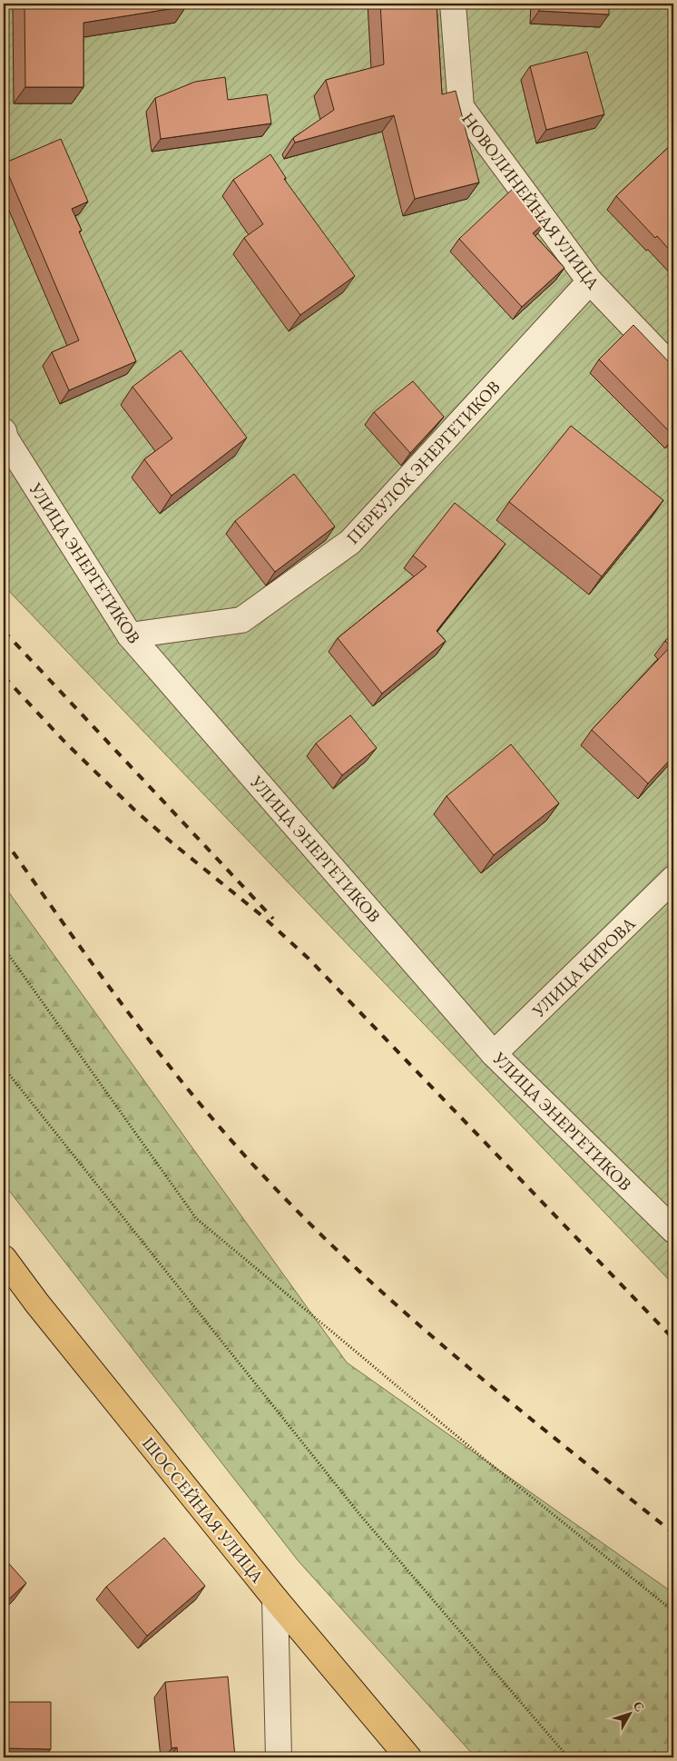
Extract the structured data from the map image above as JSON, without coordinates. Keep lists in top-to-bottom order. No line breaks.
{"streets":{"main road":["ШОССЕЙНАЯ УЛИЦА"],"street":["НОВОЛИНЕЙНАЯ УЛИЦА","ПЕРЕУЛОК ЭНЕРГЕТИКОВ","УЛИЦА ЭНЕРГЕТИКОВ","УЛИЦА КИРОВА"]},"crossings":[["НОВОЛИНЕЙНАЯ УЛИЦА","ПЕРЕУЛОК ЭНЕРГЕТИКОВ"],["ПЕРЕУЛОК ЭНЕРГЕТИКОВ","УЛИЦА ЭНЕРГЕТИКОВ"],["УЛИЦА ЭНЕРГЕТИКОВ","УЛИЦА КИРОВА"]],"north":"top right"}
